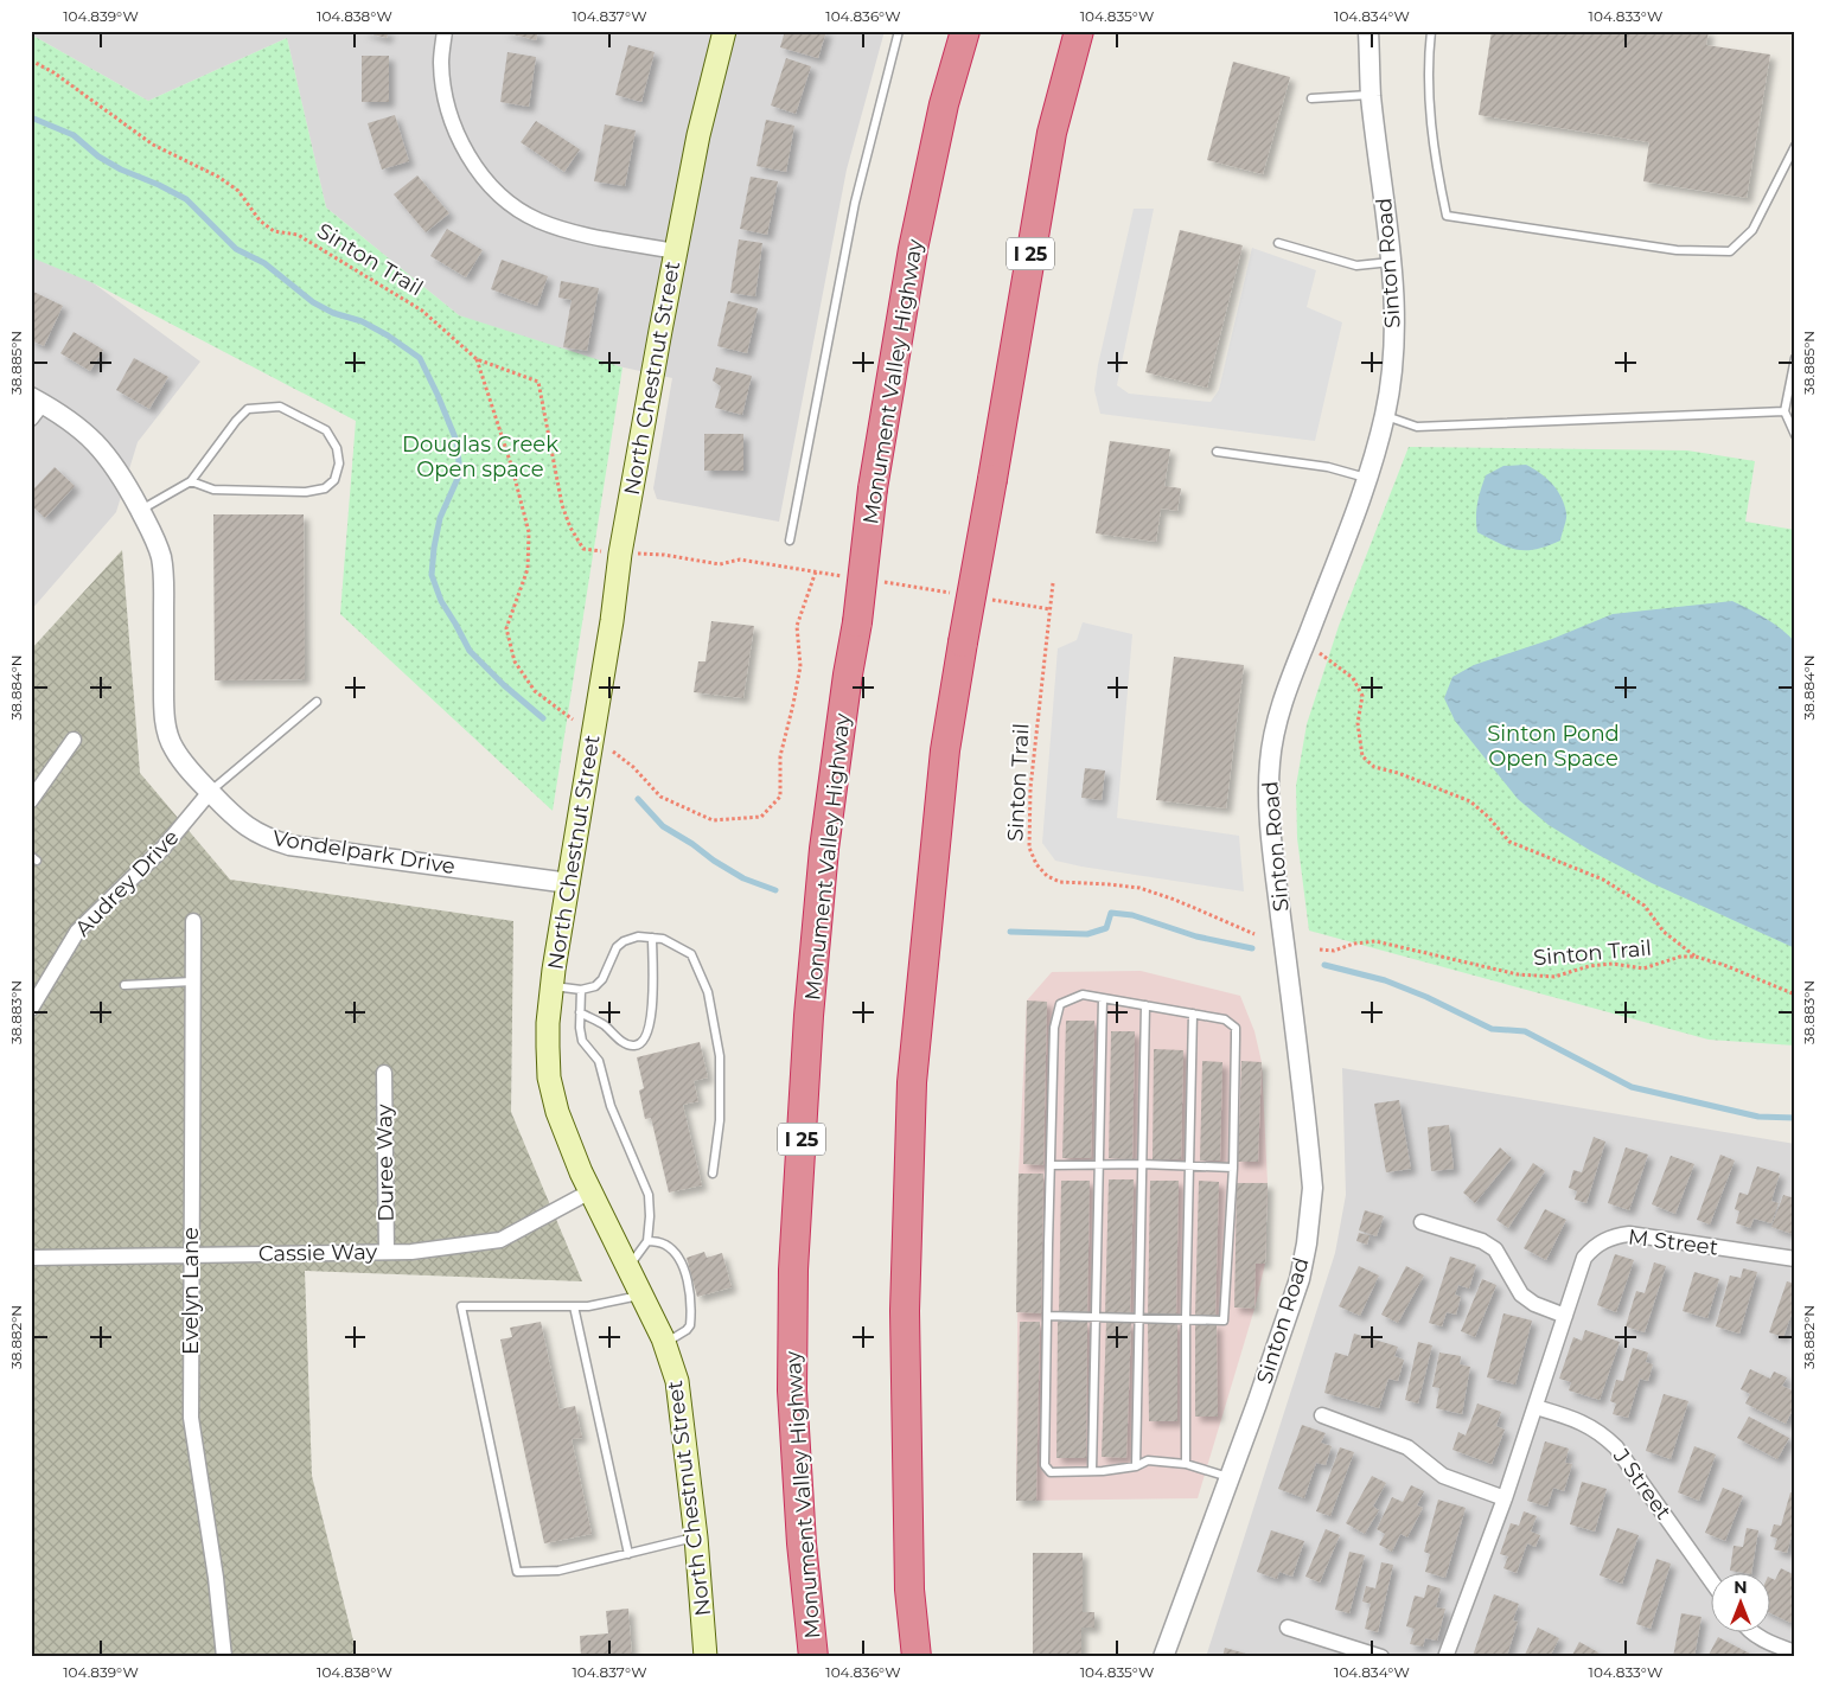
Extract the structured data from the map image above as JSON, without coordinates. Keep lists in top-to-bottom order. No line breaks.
{"streets":{"highway":["I 25","Monument Valley Highway"],"main road":["North Chestnut Street"],"street":["Sinton Road","Vondelpark Drive","Audrey Drive","Duree Way","M Street","Cassie Way","Evelyn Lane","J Street"],"path":["Sinton Trail"]},"crossings":[["North Chestnut Street","Vondelpark Drive"],["North Chestnut Street","Cassie Way"],["Vondelpark Drive","Audrey Drive"],["Duree Way","Cassie Way"],["M Street","J Street"],["Cassie Way","Evelyn Lane"]],"parks":["Douglas Creek Open space","Sinton Pond Open Space"],"north":"top","coordinates":["104.839°W","104.838°W","104.837°W","104.836°W","104.835°W","104.834°W","104.833°W","38.885°N","38.884°N","38.883°N","38.882°N"]}
